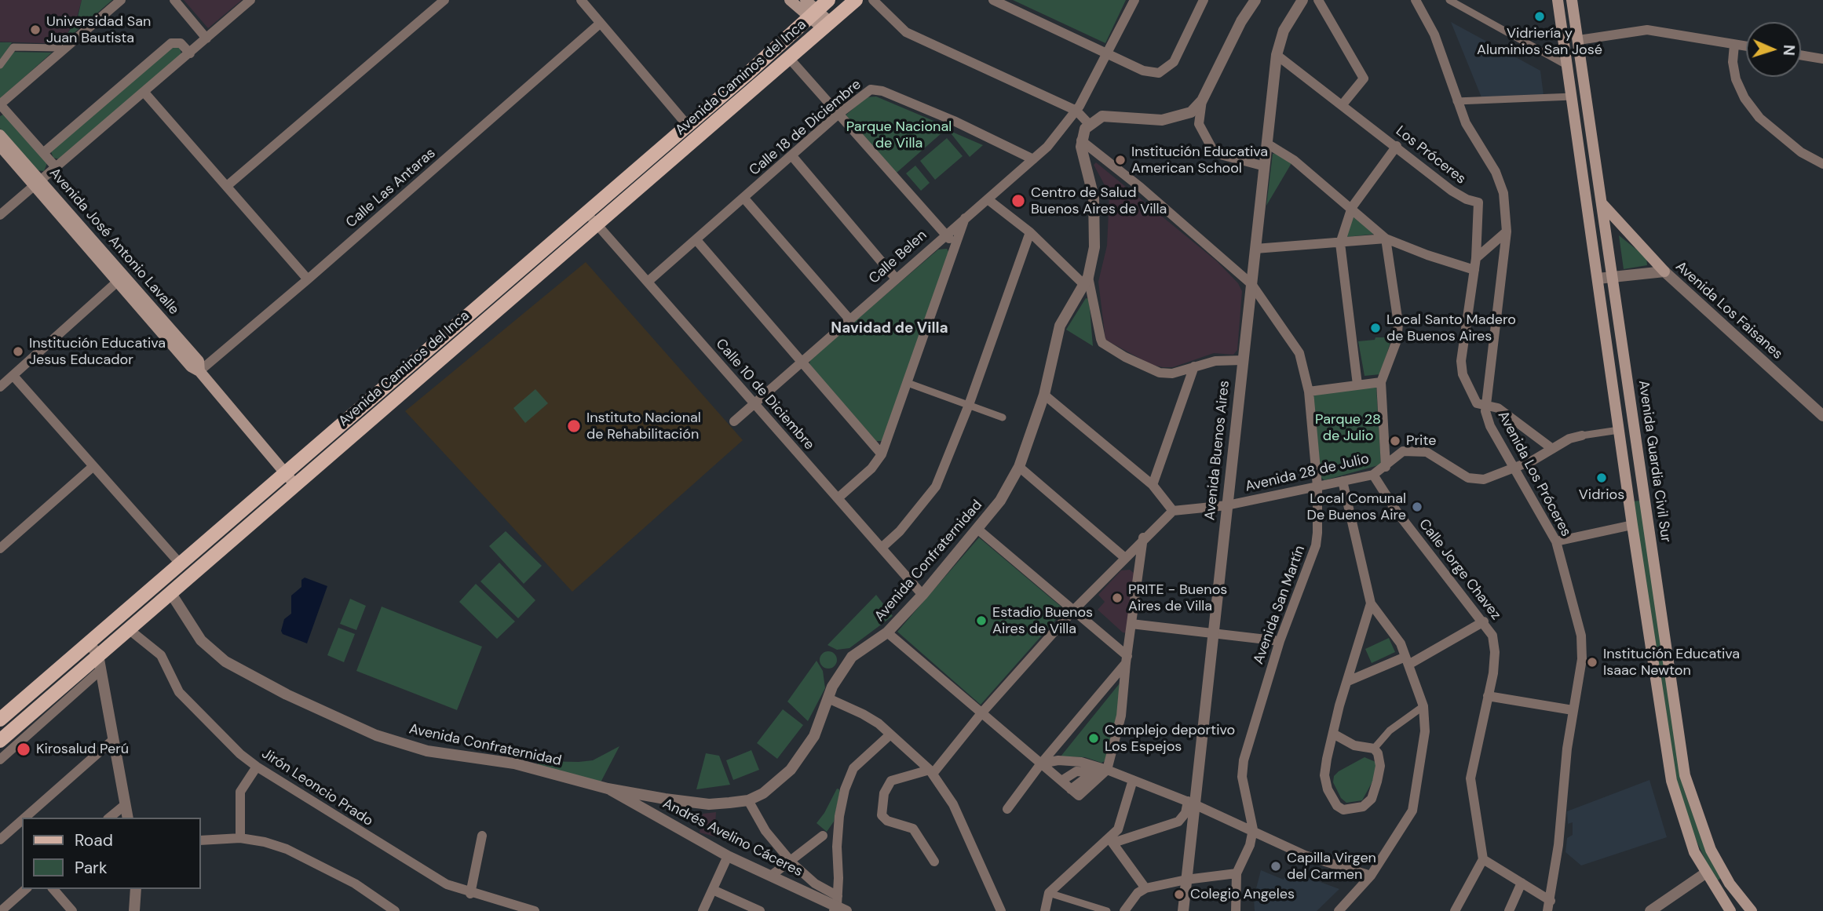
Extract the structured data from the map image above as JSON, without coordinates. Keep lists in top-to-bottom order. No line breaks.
{"streets":{"main road":["Avenida Caminos del Inca","Avenida José Antonio Lavalle","Avenida Guardia Civil Sur"],"street":["Calle 18 de Diciembre","Los Próceres","Calle Las Antaras","Calle Belen","Avenida Los Faisanes","Calle 10 de Diciembre","Avenida Buenos Aires","Avenida 28 de Julio","Avenida Los Próceres","Avenida Confraternidad","Calle Jorge Chavez","Avenida San Martín","Jirón Leoncio Prado","Andrés Avelino Cáceres"]},"crossings":[["Avenida Caminos del Inca","Avenida José Antonio Lavalle"],["Avenida Caminos del Inca","Calle 10 de Diciembre"],["Avenida Caminos del Inca","Avenida Confraternidad"],["Avenida Caminos del Inca","Jirón Leoncio Prado"],["Calle 18 de Diciembre","Calle Belen"],["Calle 18 de Diciembre","Calle 10 de Diciembre"],["Los Próceres","Avenida Buenos Aires"],["Los Próceres","Avenida Los Próceres"],["Calle Las Antaras","Avenida José Antonio Lavalle"],["Calle Belen","Calle 10 de Diciembre"],["Avenida Los Faisanes","Avenida Guardia Civil Sur"],["Calle 10 de Diciembre","Avenida Confraternidad"],["Avenida Buenos Aires","Avenida 28 de Julio"],["Avenida Buenos Aires","Avenida San Martín"],["Avenida 28 de Julio","Avenida Los Próceres"],["Avenida 28 de Julio","Calle Jorge Chavez"],["Avenida 28 de Julio","Avenida San Martín"],["Avenida Confraternidad","Avenida San Martín"],["Avenida Confraternidad","Andrés Avelino Cáceres"]],"districts":["Navidad de Villa"],"parks":["Parque Nacional de Villa","Parque 28 de Julio"],"places":["Vidriería y Aluminios San José","Universidad San Juan Bautista","Institución Educativa American School","Centro de Salud Buenos Aires de Villa","Local Santo Madero de Buenos Aires","Institución Educativa Jesus Educador","Instituto Nacional de Rehabilitación","Prite","Vidrios","Local Comunal De Buenos Aire","PRITE - Buenos Aires de Villa","Estadio Buenos Aires de Villa","Institución Educativa Isaac Newton","Complejo deportivo Los Espejos","Kirosalud Perú","Capilla Virgen del Carmen","Colegio Angeles"],"legend":["Road","Park"],"north":"right"}
